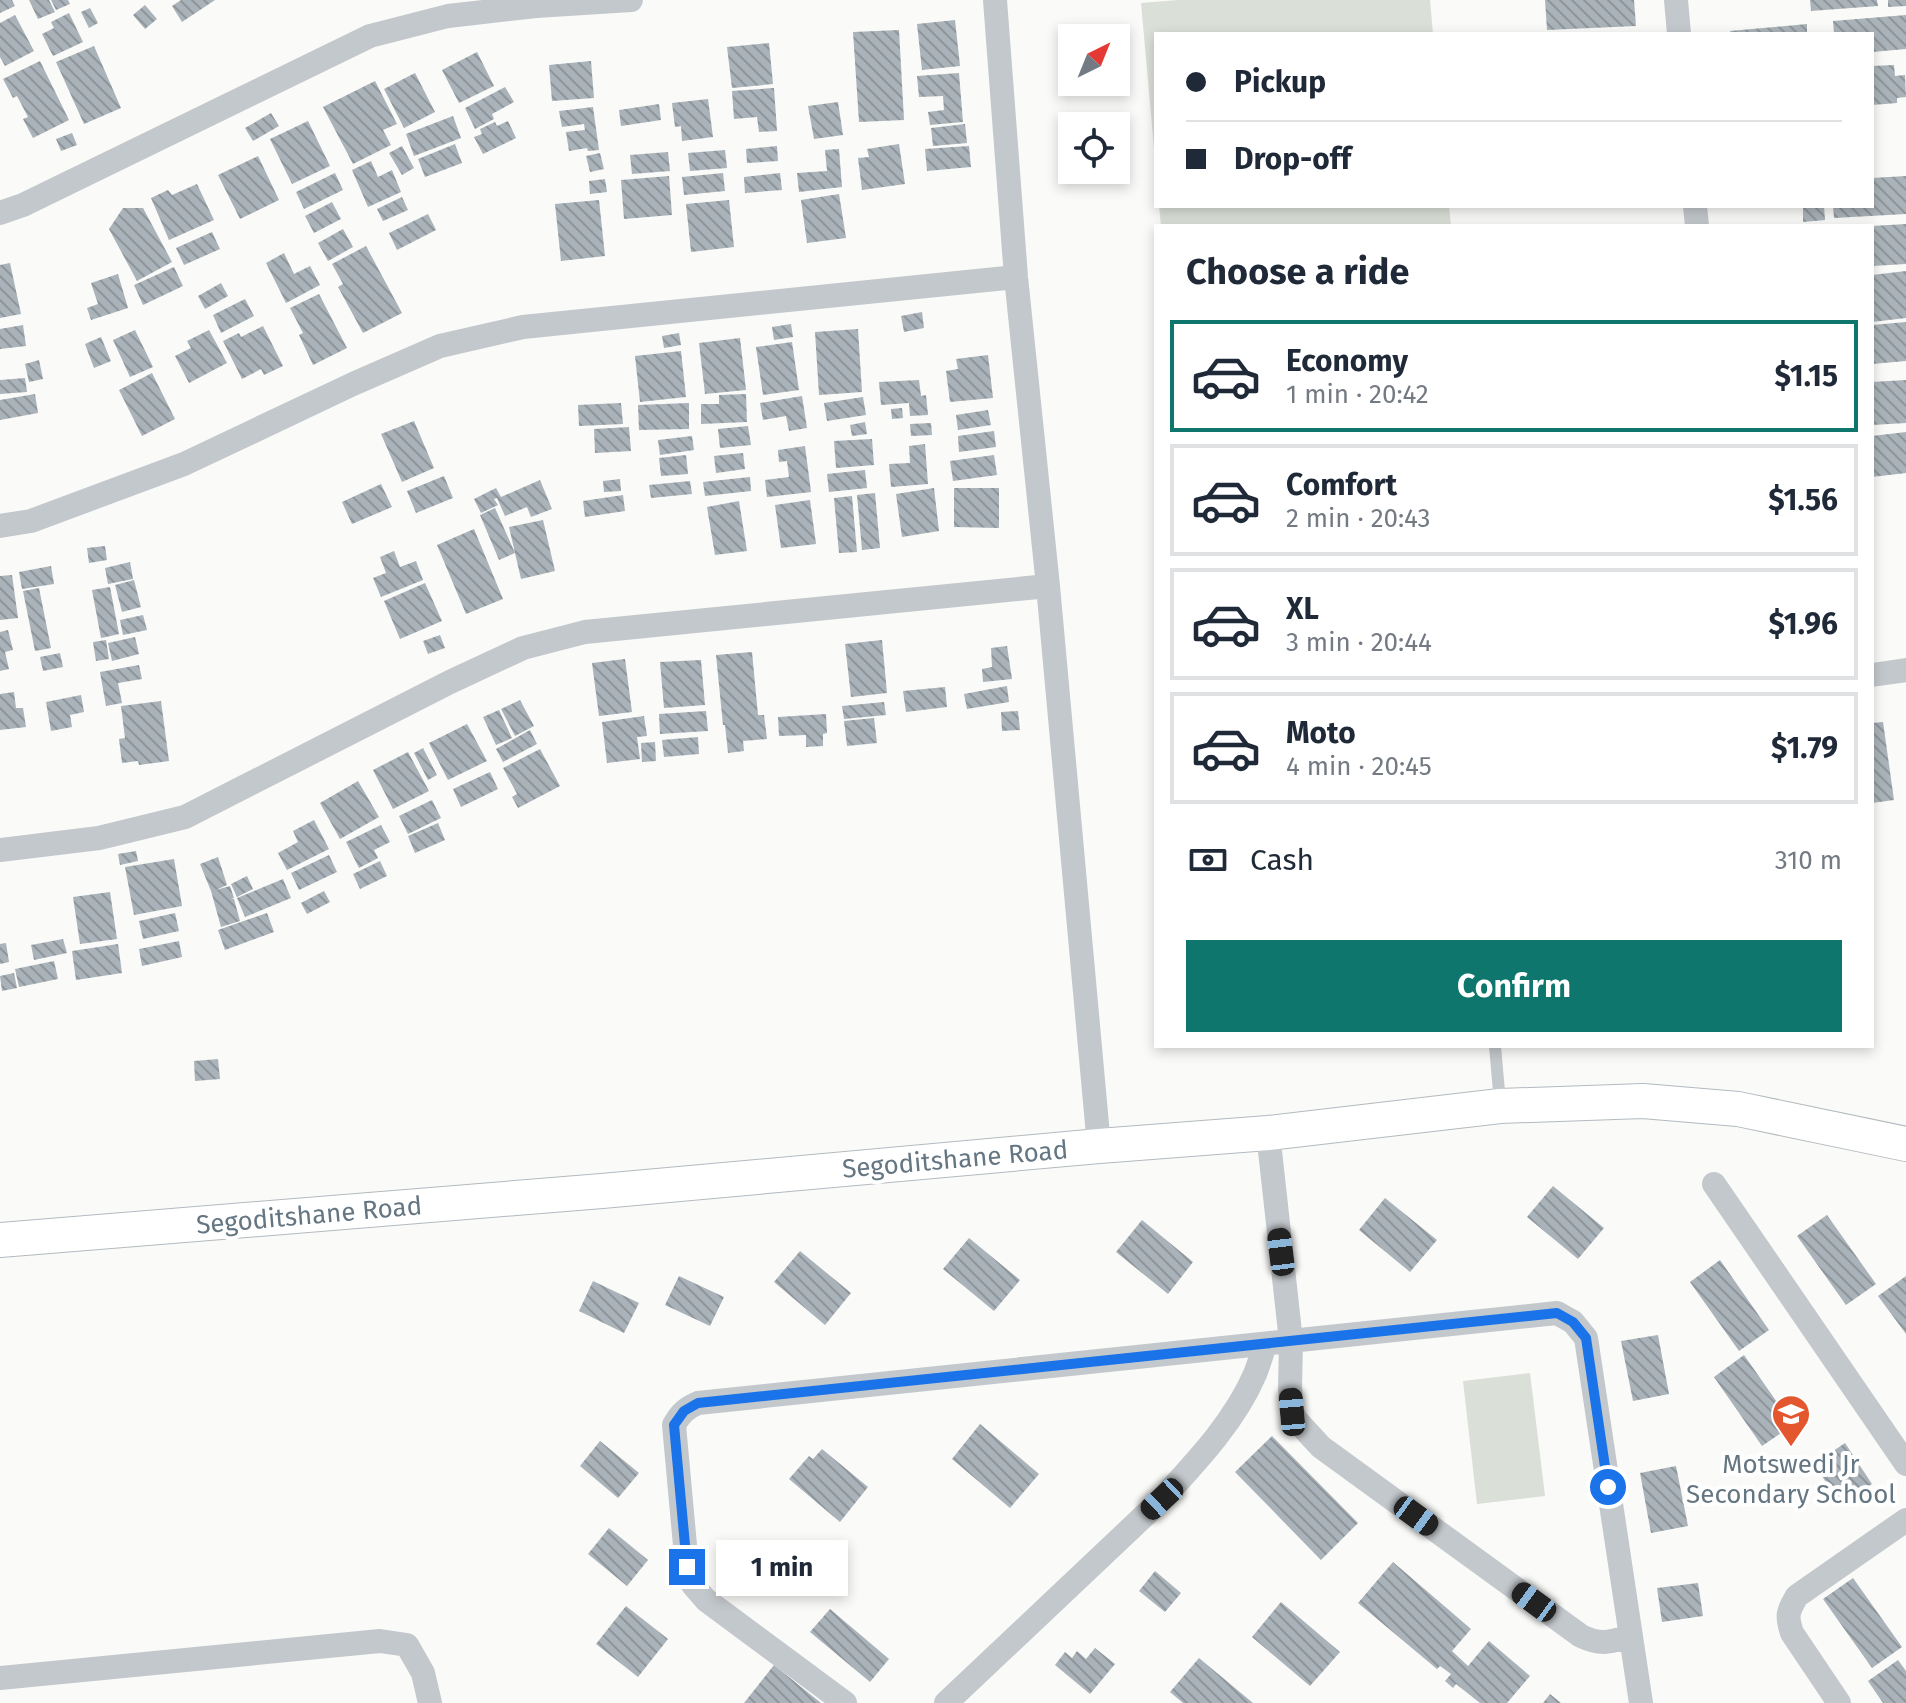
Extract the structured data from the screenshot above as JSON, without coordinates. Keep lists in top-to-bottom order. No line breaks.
{"streets":{"street":["Segoditshane Road"]},"places":{"school or university":["Motswedi Jr Secondary School"]},"north":"top right","page":{"banner":["Pickup","Drop-off"],"heading":"Choose a ride","list":[{"name":"Economy","note":"1 min · 20:42","value":"$1.15"},{"name":"Comfort","note":"2 min · 20:43","value":"$1.56"},{"name":"XL","note":"3 min · 20:44","value":"$1.96"},{"name":"Moto","note":"4 min · 20:45","value":"$1.79"}],"pay":["Cash","310 m"],"buttons":"Confirm","bubble":"1 min"}}
